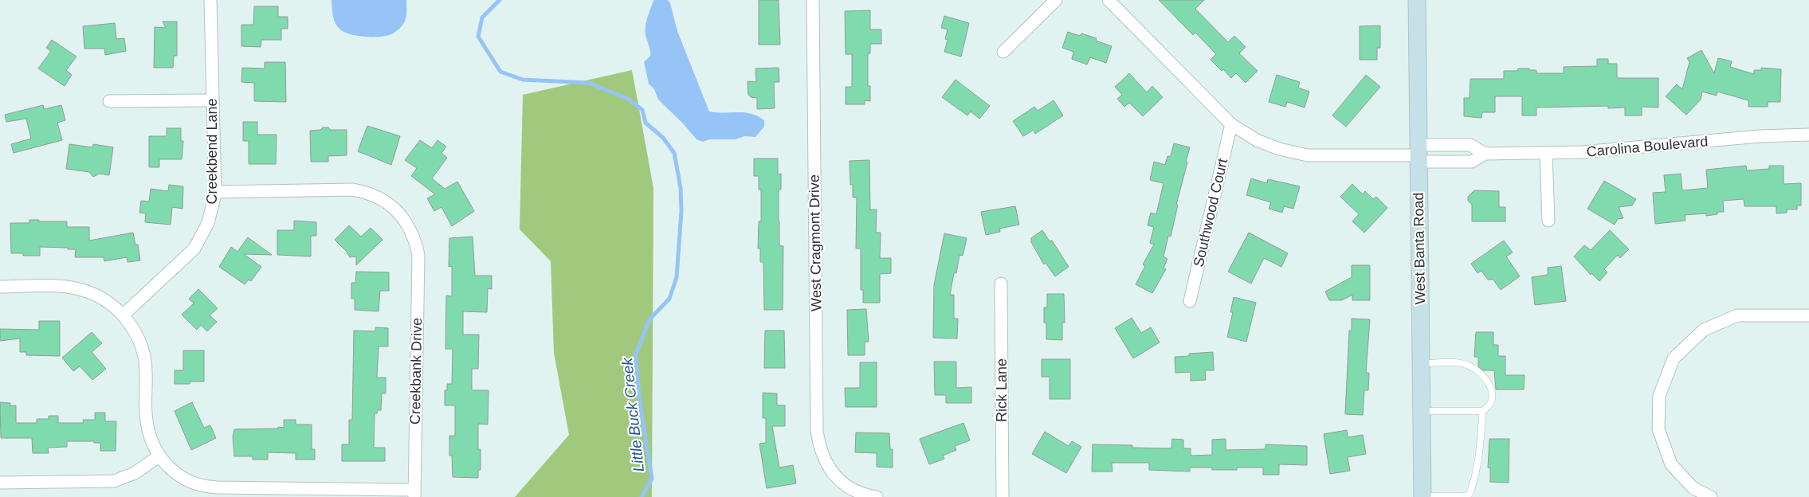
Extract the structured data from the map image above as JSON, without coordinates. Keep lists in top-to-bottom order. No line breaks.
{"streets":{"street":["Carolina Boulevard","Creekbend Lane","Southwood Court","West Cragmont Drive","West Banta Road","Creekbank Drive","Rick Lane"]},"crossings":[["Carolina Boulevard","West Banta Road"],["Creekbend Lane","Creekbank Drive"]],"water":["Little Buck Creek"]}
